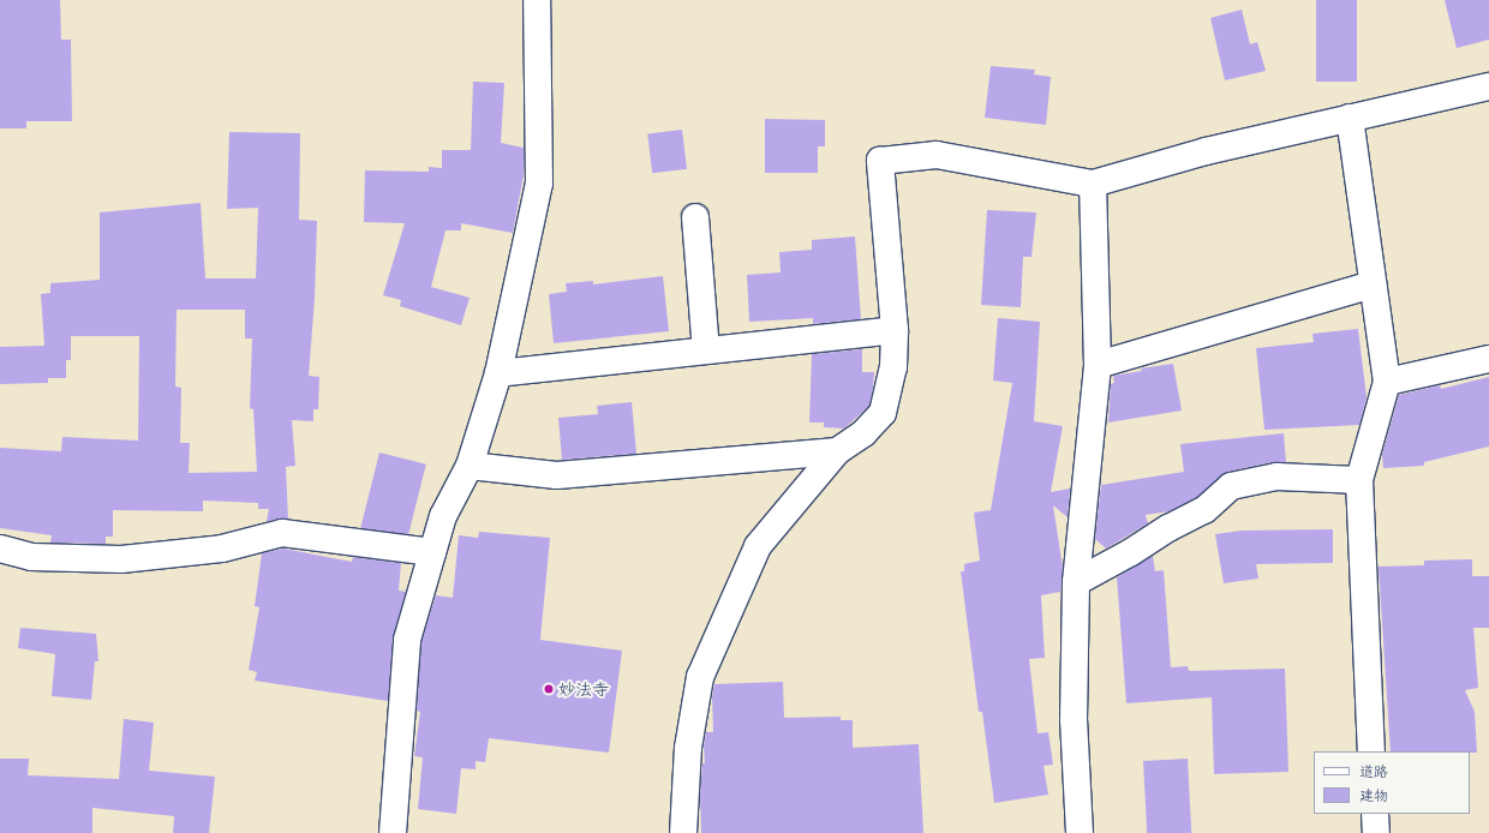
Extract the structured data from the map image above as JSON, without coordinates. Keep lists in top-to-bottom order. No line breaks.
{"places":["妙法寺"],"legend":["道路","建物"]}
